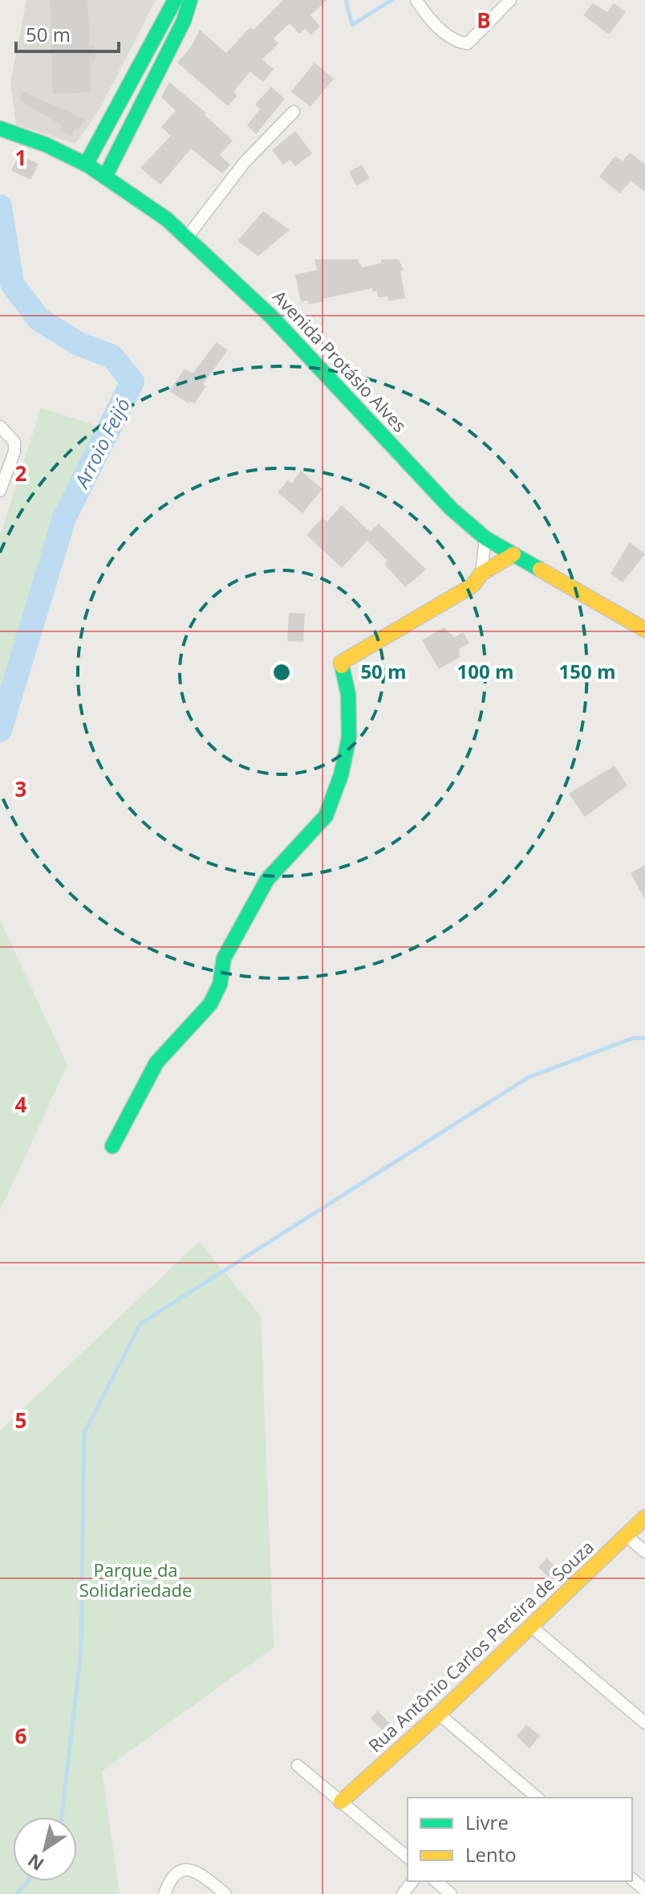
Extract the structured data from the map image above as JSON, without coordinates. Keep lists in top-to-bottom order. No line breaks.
{"streets":{"main road":["Avenida Protásio Alves","Rua Antônio Carlos Pereira de Souza"]},"water":["Arroio Feijó"],"parks":["Parque da Solidariedade"],"legend":["Livre","Lento"],"scale_bar":"50 m","north":"bottom left","grid":{"columns":["B"],"rows":["1","2","3","4","5","6"]},"rings":["50 m","100 m","150 m"]}
